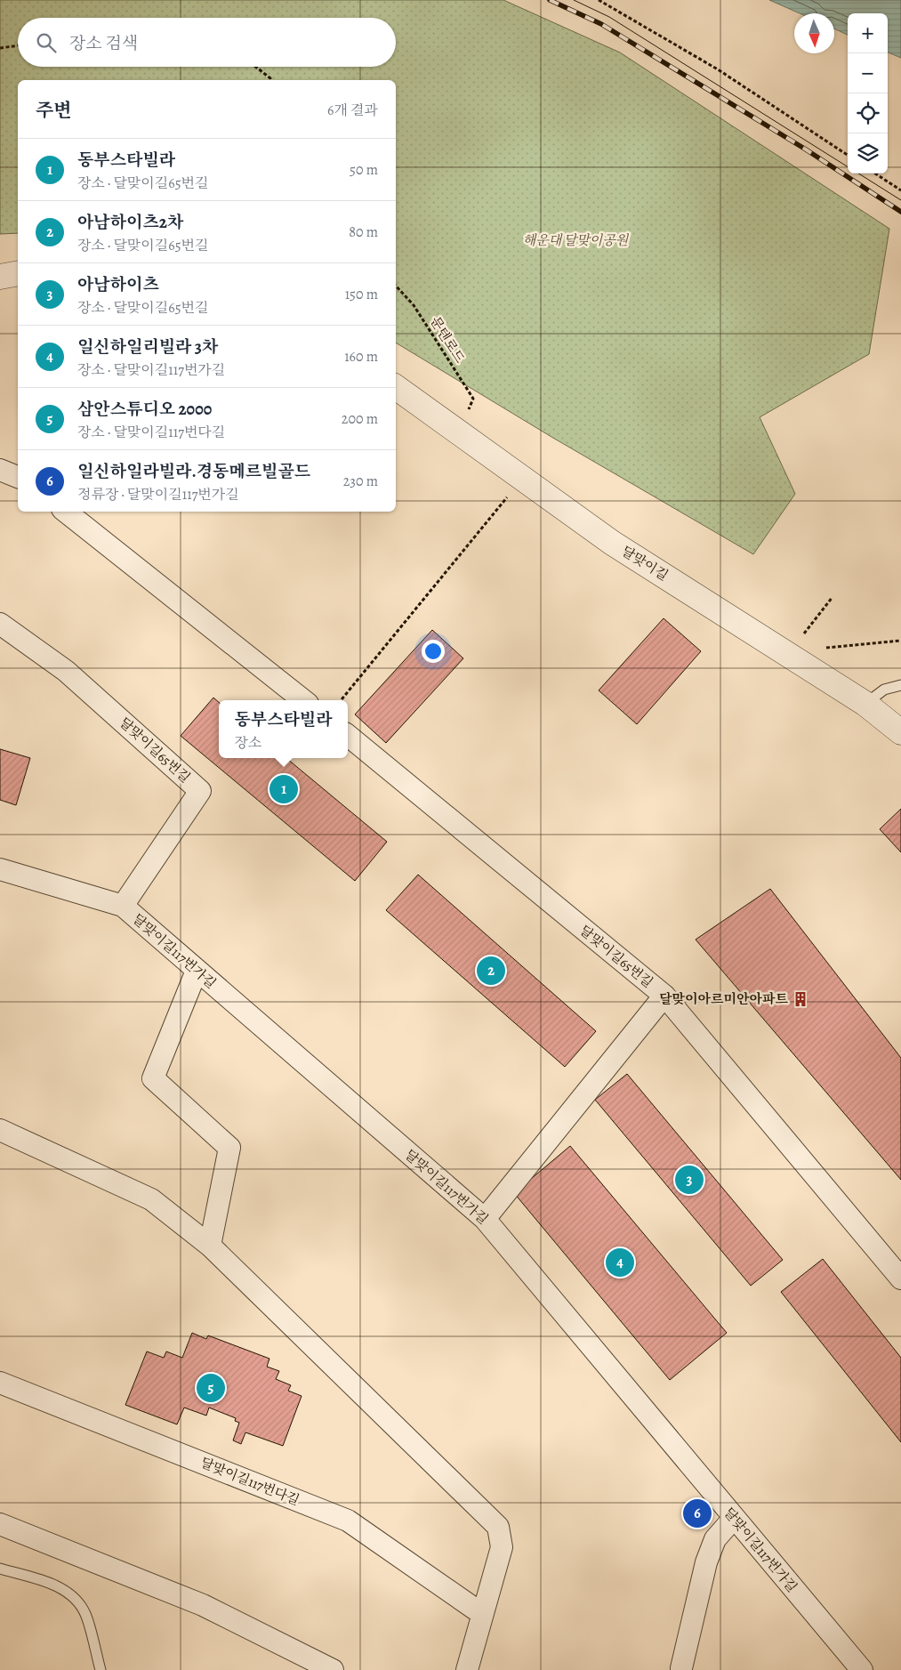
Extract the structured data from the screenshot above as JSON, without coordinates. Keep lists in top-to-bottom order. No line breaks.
{"streets":{"street":["달맞이길","달맞이길65번길","달맞이길117번가길","달맞이길117번다길"],"path":["문텐로드"]},"crossings":[["달맞이길65번길","달맞이길117번가길"]],"parks":["해운대 달맞이공원"],"places":{"building":["달맞이아르미안아파트"]},"north":"bottom","page":{"map_buttons":["+","−"],"search":"장소 검색","heading":["주변","6개 결과"],"list":[{"mark":"1","name":"동부스타빌라","note":"장소 · 달맞이길65번길","value":"50 m"},{"mark":"2","name":"아남하이츠2차","note":"장소 · 달맞이길65번길","value":"80 m"},{"mark":"3","name":"아남하이츠","note":"장소 · 달맞이길65번길","value":"150 m"},{"mark":"4","name":"일신하일리빌라 3차","note":"장소 · 달맞이길117번가길","value":"160 m"},{"mark":"5","name":"삼안스튜디오 2000","note":"장소 · 달맞이길117번다길","value":"200 m"},{"mark":"6","name":"일신하일라빌라.경동메르빌골드","note":"정류장 · 달맞이길117번가길","value":"230 m"}],"popup":["동부스타빌라","장소"],"pins":["1","2","3","4","5","6"]}}
